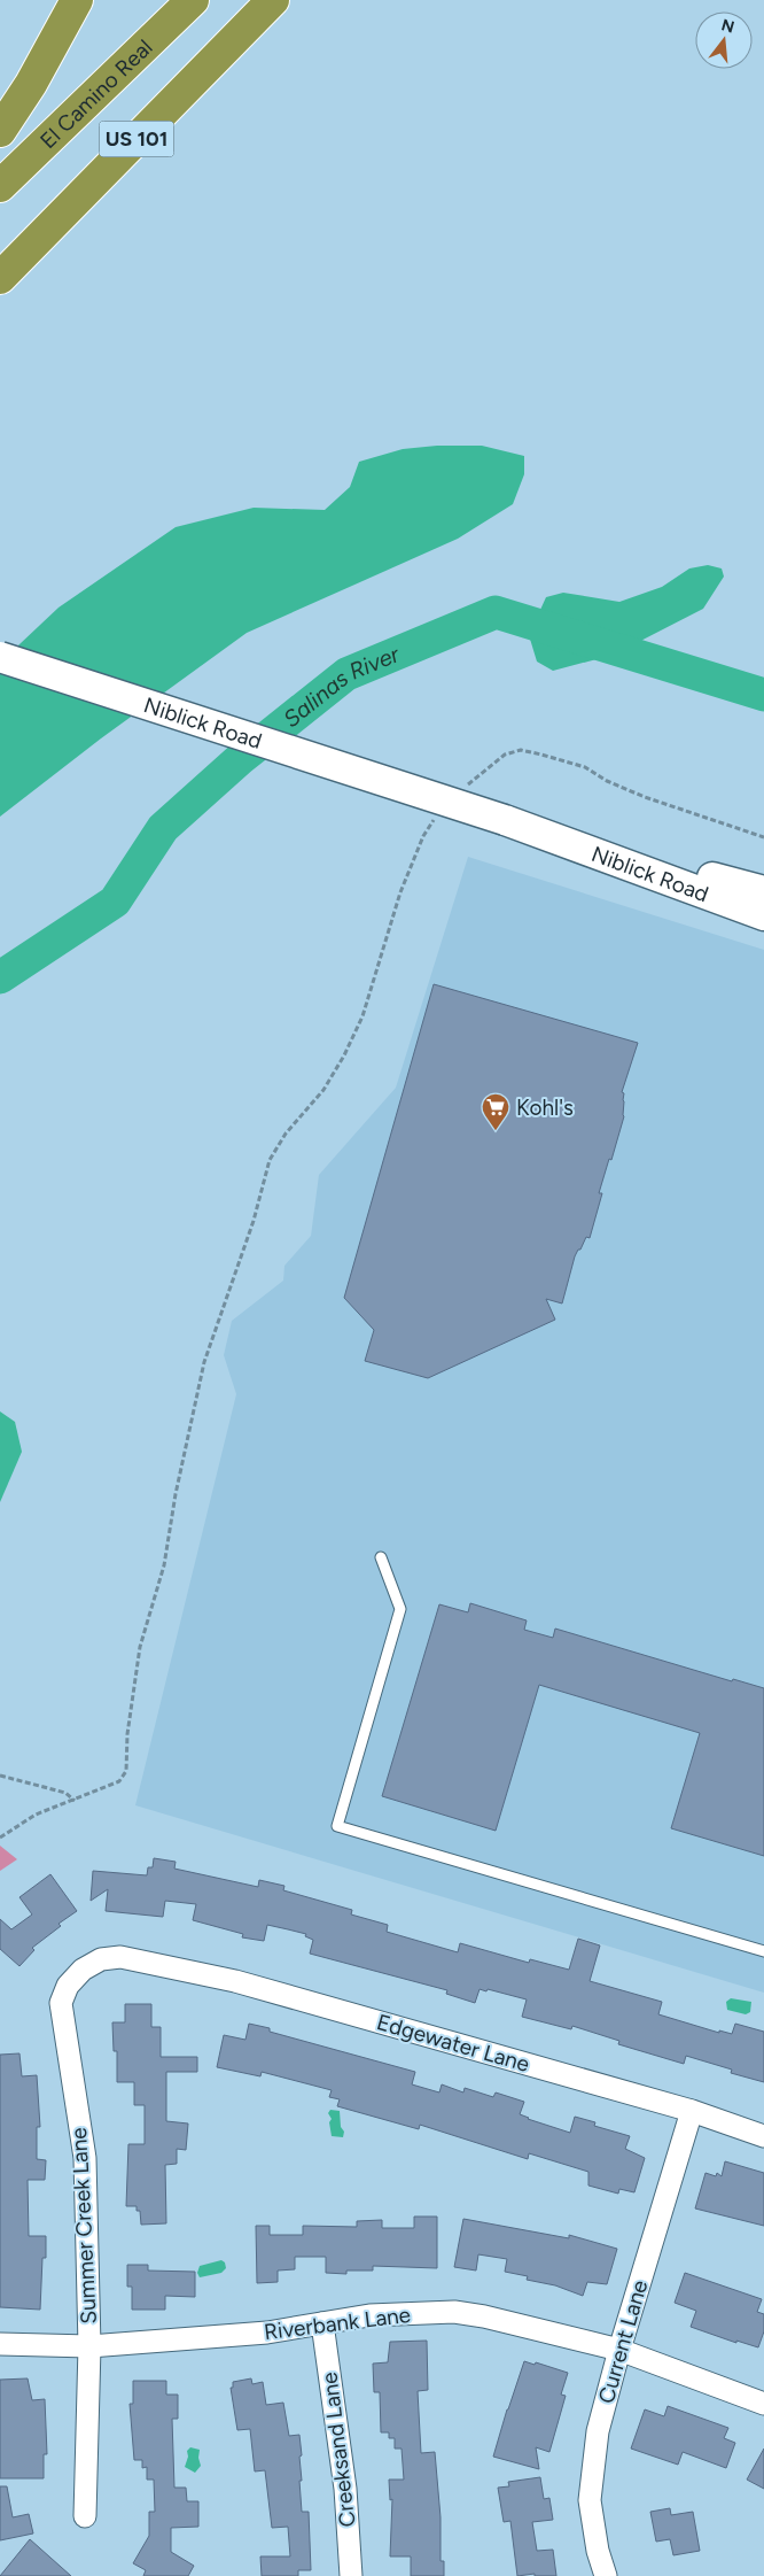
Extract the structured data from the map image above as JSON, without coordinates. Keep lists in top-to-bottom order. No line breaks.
{"streets":{"highway":["El Camino Real","US 101"],"main road":["Niblick Road"],"street":["Edgewater Lane","Summer Creek Lane","Riverbank Lane","Current Lane","Creeksand Lane"]},"crossings":[["Edgewater Lane","Summer Creek Lane"],["Edgewater Lane","Current Lane"],["Summer Creek Lane","Riverbank Lane"],["Riverbank Lane","Current Lane"],["Riverbank Lane","Creeksand Lane"]],"water":["Salinas River"],"places":{"supermarket":["Kohl's"]},"north":"top"}
